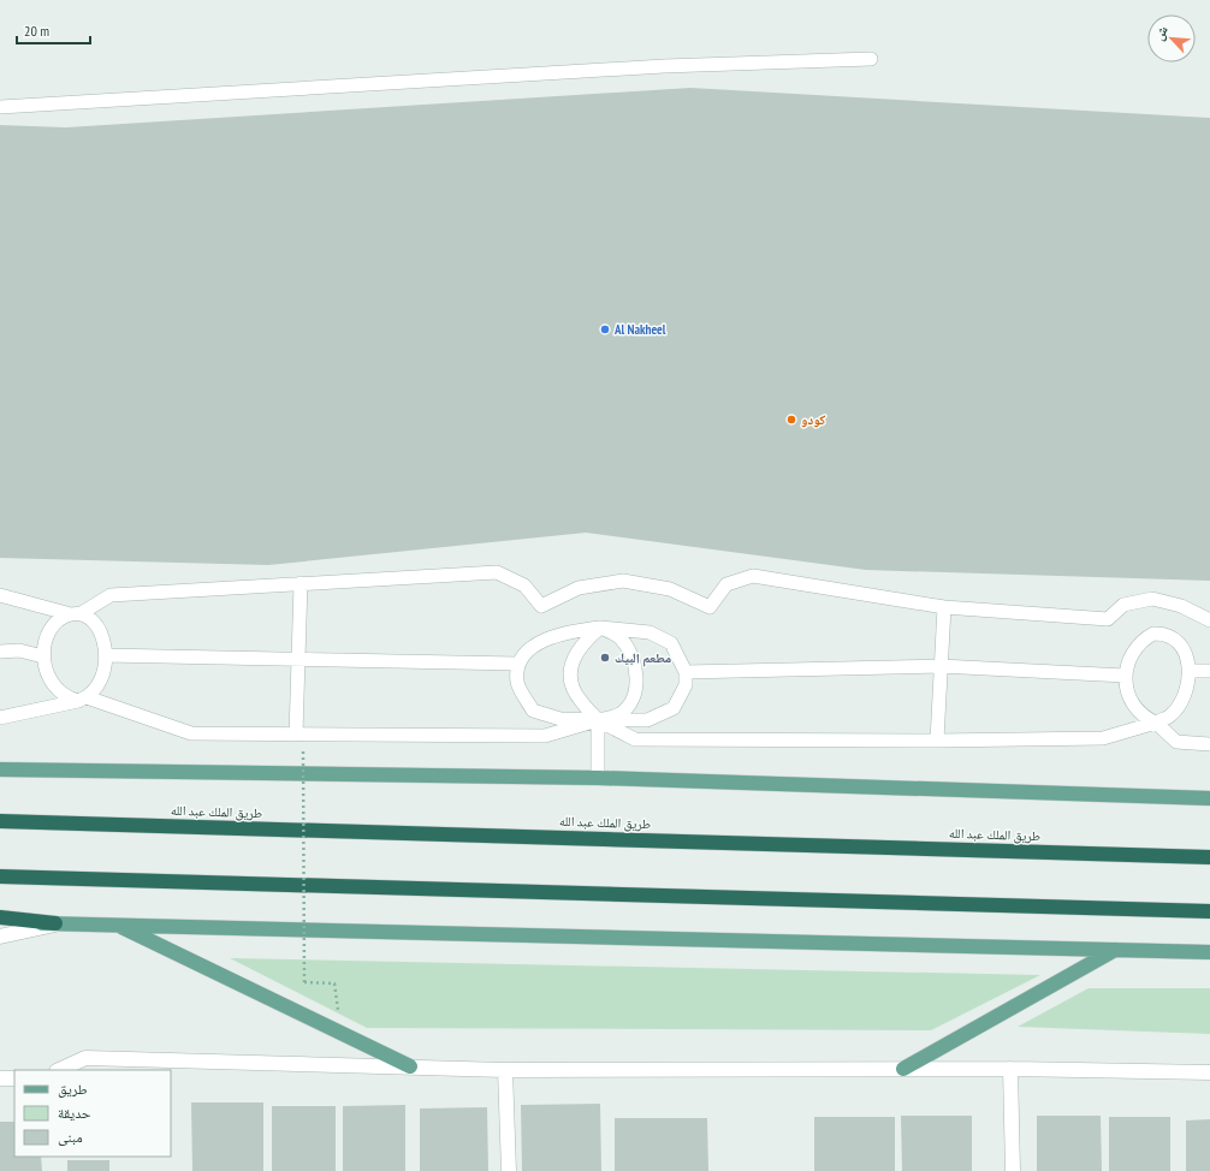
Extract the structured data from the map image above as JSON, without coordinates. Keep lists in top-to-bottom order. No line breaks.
{"streets":{"highway":["طريق الملك عبد الله"]},"places":["Al Nakheel","كودو","مطعم البيك"],"legend":["طريق","حديقة","مبنى"],"scale_bar":"20 m","north":"top left"}
